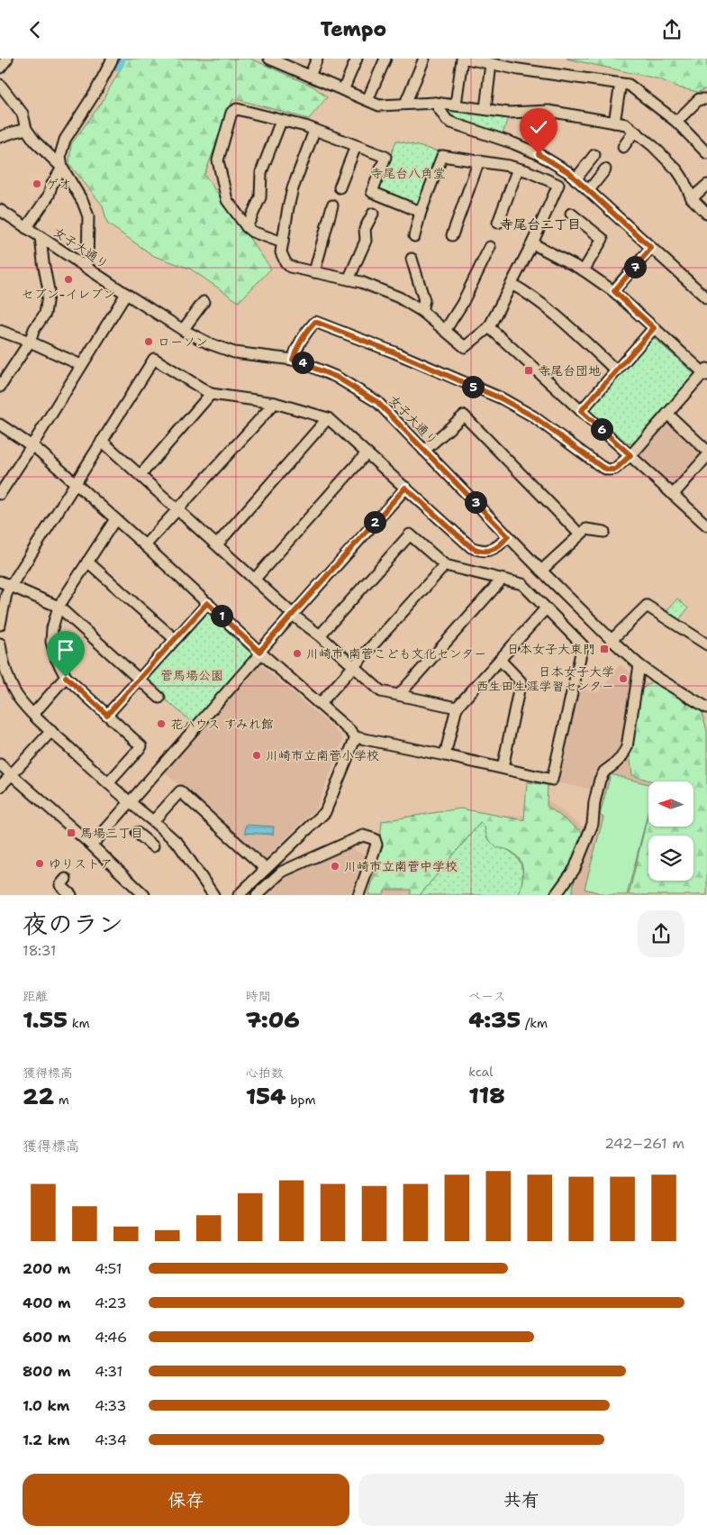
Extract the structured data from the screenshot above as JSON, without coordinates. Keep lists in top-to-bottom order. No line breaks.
{"streets":{"street":["女子大通り"]},"districts":["寺尾台二丁目"],"parks":["寺尾台八角堂","菅馬場公園"],"places":{"other":["ゲオ","セブン-イレブン","ローソン","川崎市 南菅こども文化センター","日本女子大学 西生田生涯学習センター","花ハウス すみれ館","川崎市立南菅小学校","ゆりストア","川崎市立南菅中学校"],"transit":["寺尾台団地","日本女子大東門","馬場三丁目"]},"north":"left","page":{"header":"Tempo","pins":["7","4","5","6","3","2","1"],"heading":["夜のラン","18:31"],"stats":[["距離","1.55 km"],["時間","7:06"],["ペース","4:35 /km"],["獲得標高","22 m"],["心拍数","154 bpm"],["kcal","118"]],"chart":["獲得標高","242–261 m"],"list":[{"name":"200 m","note":"4:51"},{"name":"400 m","note":"4:23"},{"name":"600 m","note":"4:46"},{"name":"800 m","note":"4:31"},{"name":"1.0 km","note":"4:33"},{"name":"1.2 km","note":"4:34"}],"buttons":["保存","共有"]}}
